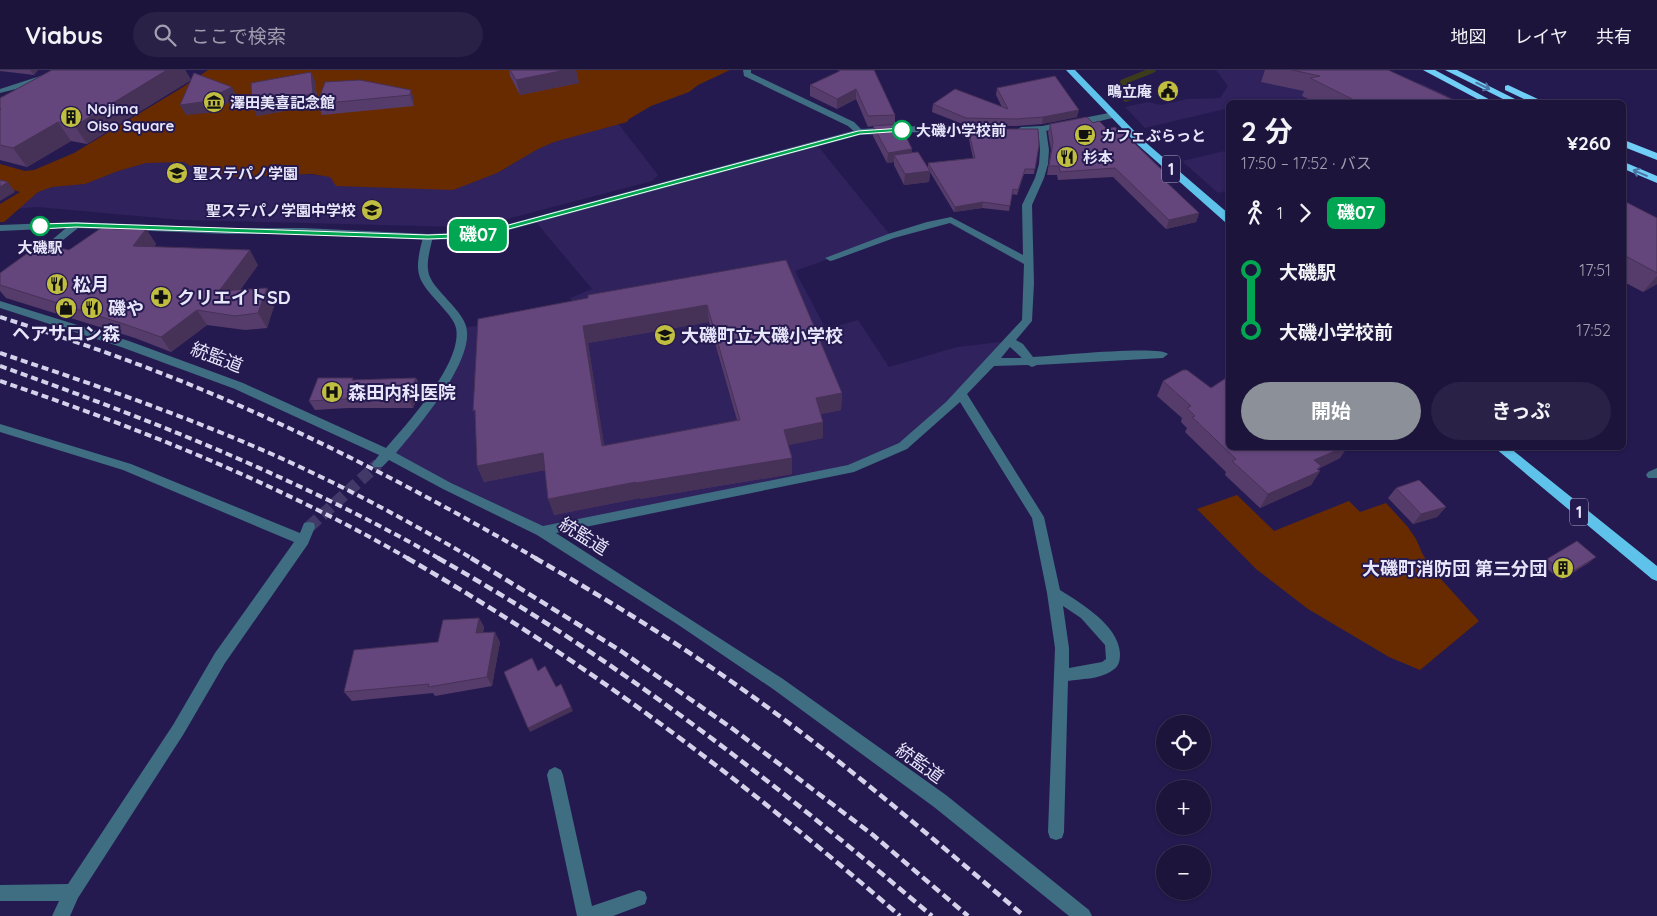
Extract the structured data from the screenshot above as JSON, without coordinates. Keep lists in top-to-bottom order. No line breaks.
{"streets":{"highway":["1"],"street":["統監道"]},"places":{"public building":["鴫立庵"],"museum":["澤田美喜記念館"],"building":["Nojima Oiso Square","大磯町消防団 第三分団"],"other":["大磯小学校前","大磯駅"],"cafe":["カフェぶらっと"],"restaurant":["杉本","松月","磯や"],"school or university":["聖ステパノ学園","聖ステパノ学園中学校","大磯町立大磯小学校"],"pharmacy":["クリエイトSD"],"shop":["ヘアサロン森"],"hospital":["森田内科医院"]},"lines":["bus line 磯07"],"page":{"header":"Viabus","search":"ここで検索","nav":["地図","レイヤ","共有"],"on_map":"磯07","heading":["2 分","17:50 – 17:52 · バス","¥260"],"legs":["1","磯07"],"list":[{"name":"大磯駅","value":"17:51"},{"name":"大磯小学校前","value":"17:52"}],"buttons":["開始","きっぷ"],"map_buttons":["+","−"]}}
